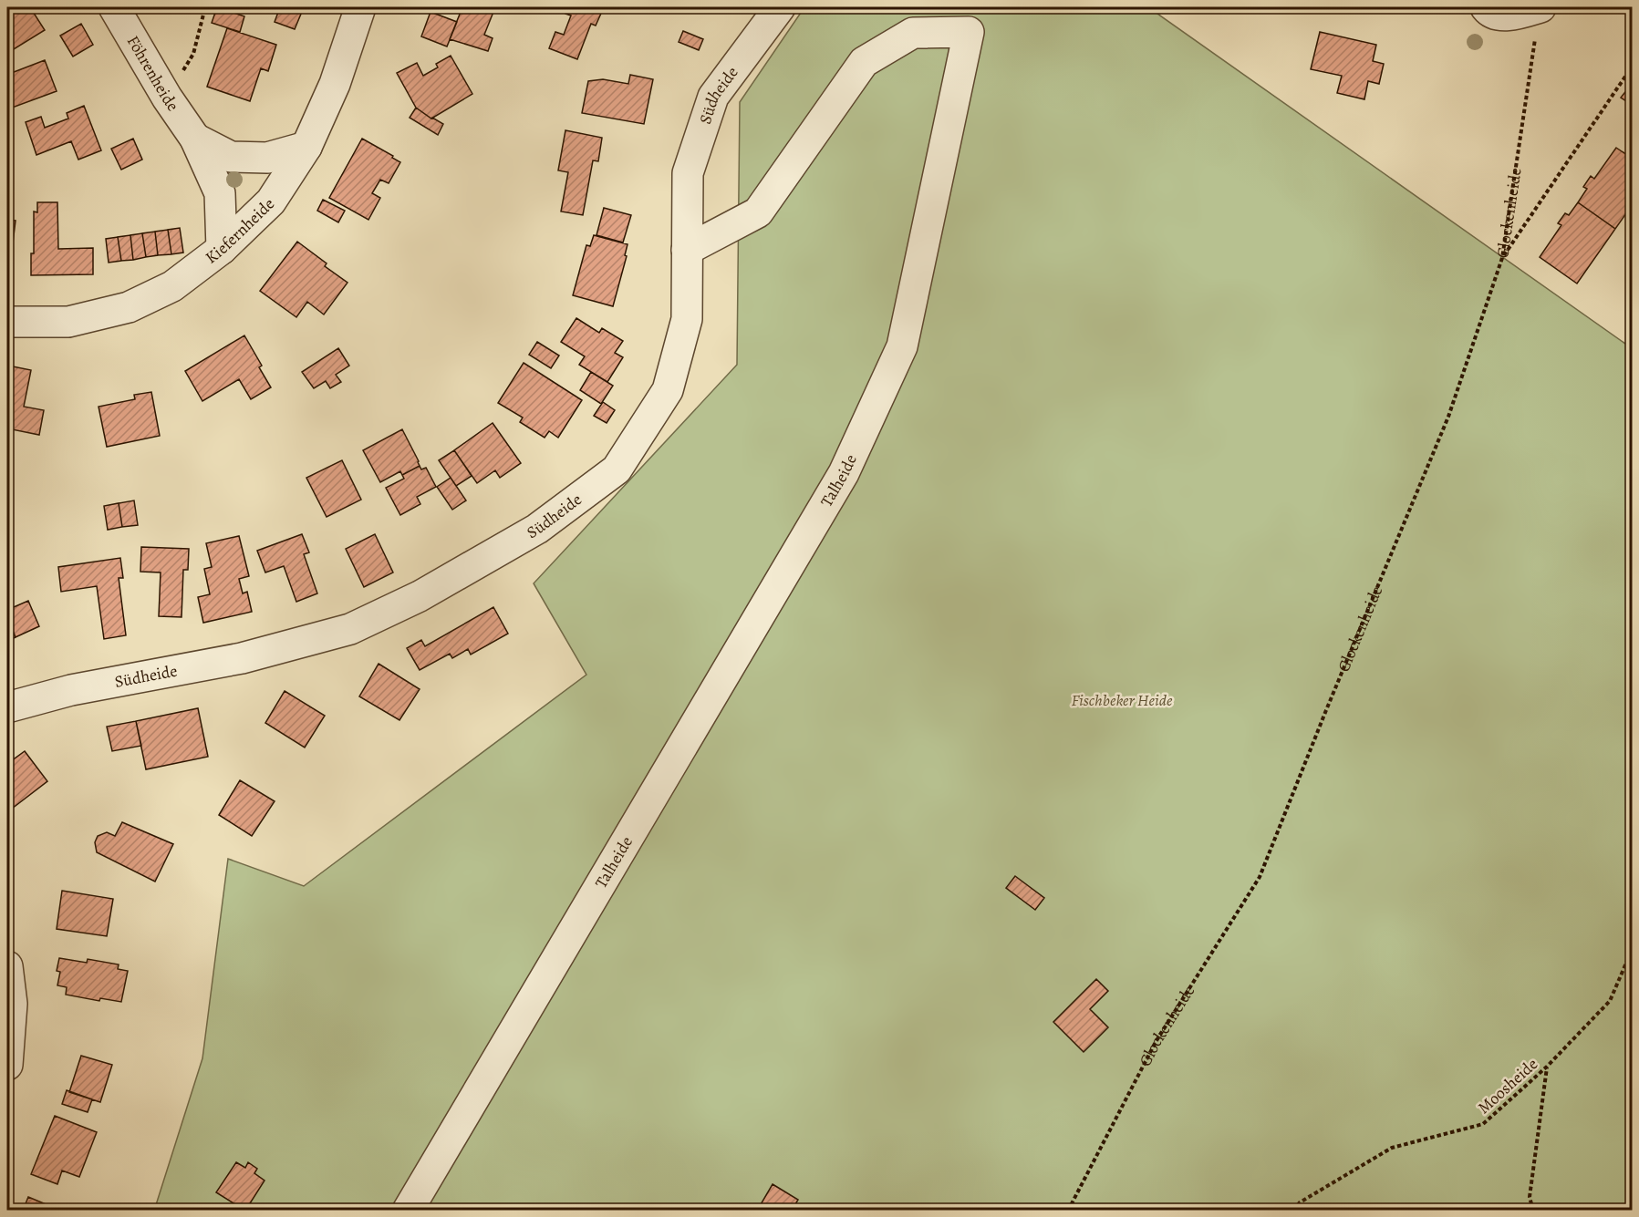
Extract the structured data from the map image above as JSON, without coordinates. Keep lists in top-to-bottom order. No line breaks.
{"streets":{"street":["Föhrenheide","Südheide","Kiefernheide","Talheide"],"path":["Glockenheide","Moosheide"]},"crossings":[["Föhrenheide","Kiefernheide"],["Südheide","Talheide"]],"parks":["Fischbeker Heide"]}
